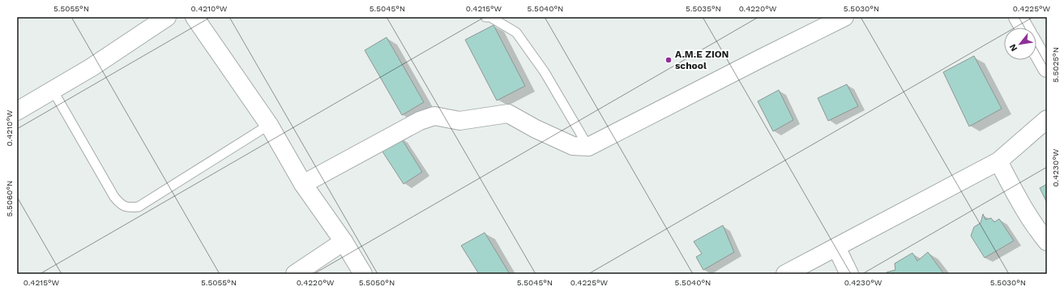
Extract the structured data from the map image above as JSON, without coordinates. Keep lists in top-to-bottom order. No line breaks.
{"places":["A.M.E ZION school"],"north":"bottom left","coordinates":["5.5055°N","0.4210°W","5.5045°N","0.4215°W","5.5040°N","5.5035°N","0.4220°W","5.5030°N","0.4225°W","5.5025°N","0.4230°W","5.5060°N","5.5050°N"]}
